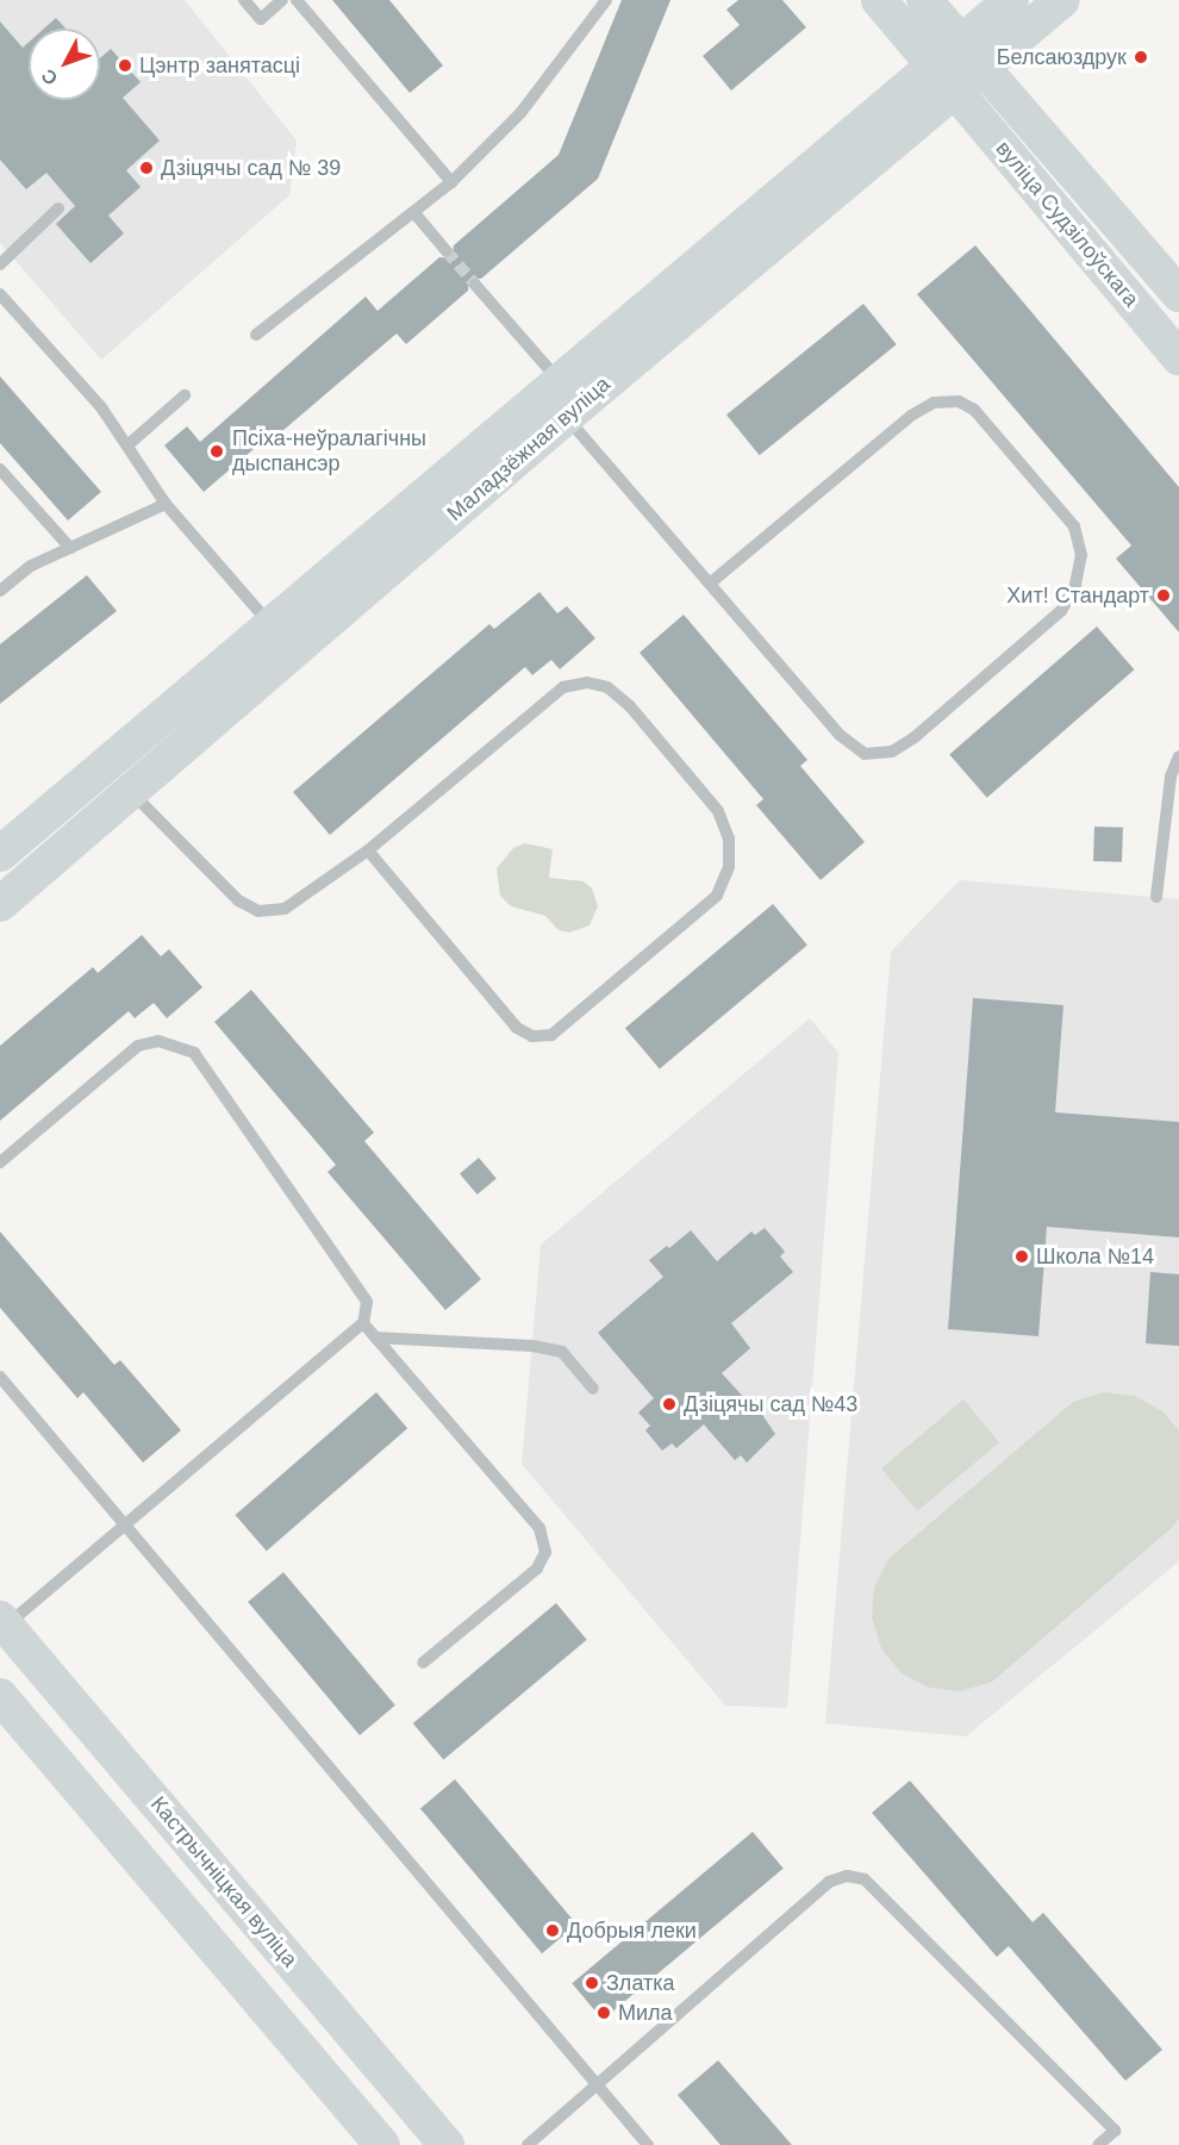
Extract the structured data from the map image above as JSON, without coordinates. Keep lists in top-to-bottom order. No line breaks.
{"streets":{"main road":["вуліца Судзілоўскага","Маладзёжная вуліца","Кастрычніцкая вуліца"]},"crossings":[["вуліца Судзілоўскага","Маладзёжная вуліца"]],"places":["Белсаюздрук","Цэнтр занятасці","Дзіцячы сад № 39","Псіха-неўралагічны дыспансэр","Хит! Стандарт","Школа №14","Дзіцячы сад №43","Добрыя леки","Златка","Мила"],"north":"bottom left"}
